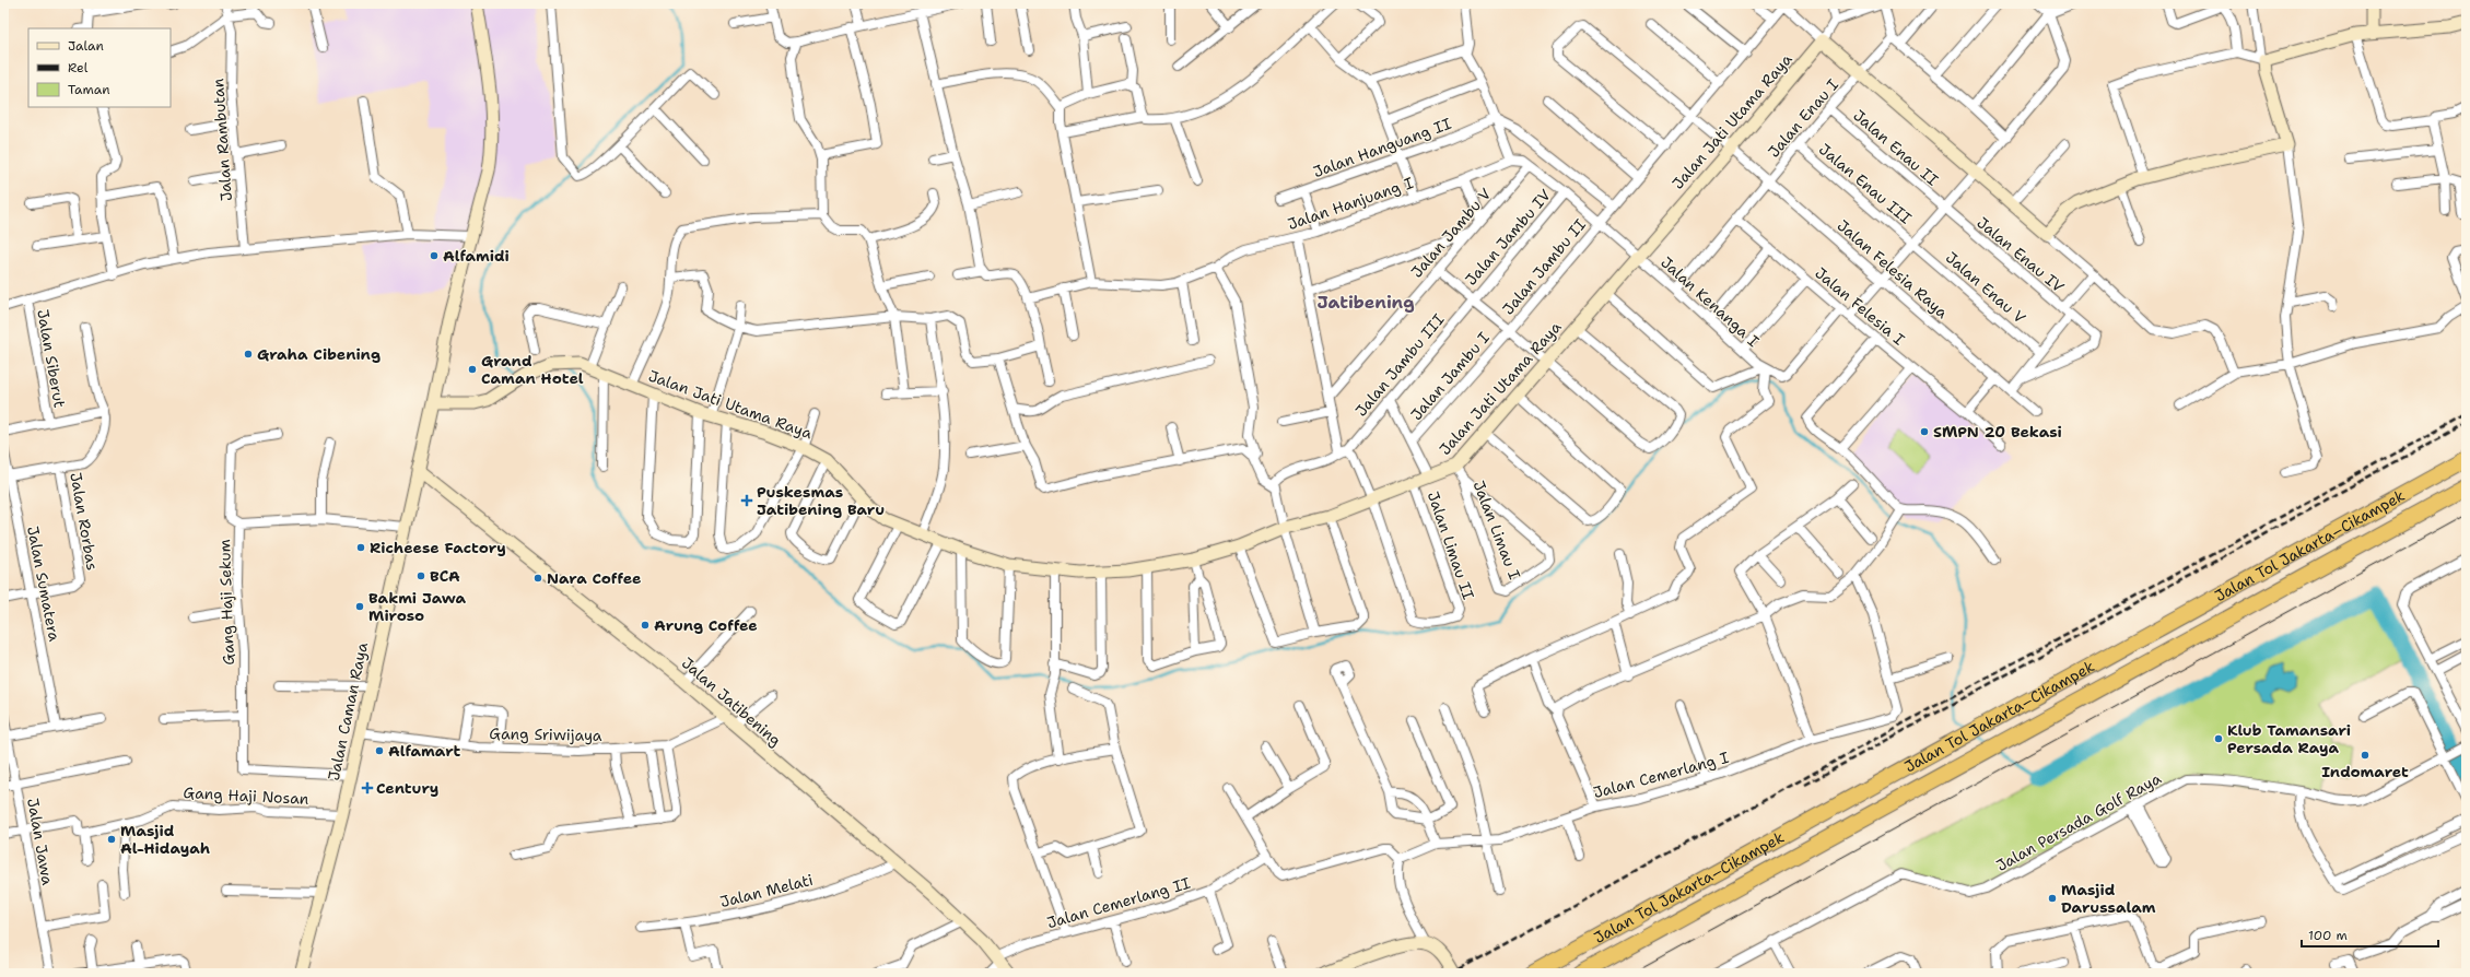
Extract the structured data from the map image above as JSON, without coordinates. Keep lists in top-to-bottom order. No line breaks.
{"streets":{"highway":["Jalan Tol Jakarta–Cikampek"],"street":["Jalan Enau I","Jalan Jati Utama Raya","Jalan Rambutan","Jalan Hanguang II","Jalan Enau II","Jalan Enau III","Jalan Hanjuang I","Jalan Jambu V","Jalan Jambu IV","Jalan Enau IV","Jalan Jambu II","Jalan Felesia Raya","Jalan Enau V","Jalan Kenanga I","Jalan Felesia I","Jalan Siberut","Jalan Jambu III","Jalan Jambu I","Jalan Rorbas","Jalan Limau I","Jalan Limau II","Jalan Sumatera","Gang Haji Sekum","Jalan Jatibening","Jalan Caman Raya","Gang Sriwijaya","Jalan Cemerlang I","Gang Haji Nosan","Jalan Persada Golf Raya","Jalan Jawa","Jalan Melati","Jalan Cemerlang II"]},"crossings":[["Jalan Enau I","Jalan Enau II"],["Jalan Enau I","Jalan Enau III"],["Jalan Enau I","Jalan Felesia Raya"],["Jalan Enau I","Jalan Kenanga I"],["Jalan Enau I","Jalan Felesia I"],["Jalan Jati Utama Raya","Jalan Felesia Raya"],["Jalan Jati Utama Raya","Jalan Kenanga I"],["Jalan Jati Utama Raya","Jalan Limau I"],["Jalan Jati Utama Raya","Jalan Limau II"],["Jalan Jati Utama Raya","Jalan Caman Raya"],["Jalan Enau II","Jalan Enau IV"],["Jalan Enau III","Jalan Enau V"],["Jalan Jambu V","Jalan Kenanga I"],["Jalan Jambu IV","Jalan Kenanga I"],["Jalan Jambu IV","Jalan Jambu III"],["Jalan Jambu II","Jalan Felesia Raya"],["Jalan Jambu II","Jalan Kenanga I"],["Jalan Jambu II","Jalan Jambu I"],["Jalan Rorbas","Jalan Sumatera"],["Gang Haji Sekum","Jalan Caman Raya"],["Jalan Jatibening","Jalan Caman Raya"],["Jalan Jatibening","Gang Sriwijaya"],["Jalan Jatibening","Jalan Melati"],["Jalan Jatibening","Jalan Cemerlang II"],["Jalan Caman Raya","Gang Sriwijaya"],["Jalan Caman Raya","Gang Haji Nosan"]],"districts":["Jatibening"],"places":{"other":["Alfamidi","Graha Cibening","Grand Caman Hotel","SMPN 20 Bekasi","Richeese Factory","BCA","Nara Coffee","Bakmi Jawa Miroso","Arung Coffee","Klub Tamansari Persada Raya","Alfamart","Indomaret","Masjid Al-Hidayah","Masjid Darussalam"],"health":["Puskesmas Jatibening Baru","Century"]},"legend":["Jalan","Rel","Taman"],"scale_bar":"100 m"}
